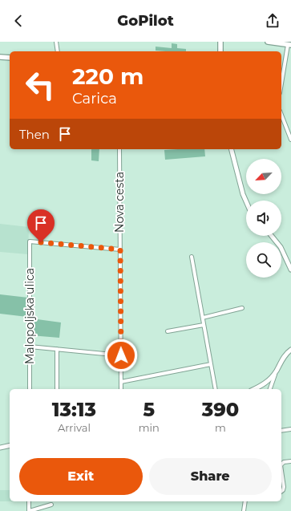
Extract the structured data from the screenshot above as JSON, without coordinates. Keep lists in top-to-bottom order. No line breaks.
{"streets":{"street":["Nova cesta","Malopoljska ulica"]},"crossings":[["Nova cesta","Malopoljska ulica"]],"north":"bottom left","page":{"header":"GoPilot","turn":["220 m","Carica"],"then":"Then","eta":["13:13","Arrival","5","min","390","m"],"buttons":["Exit","Share"]}}
